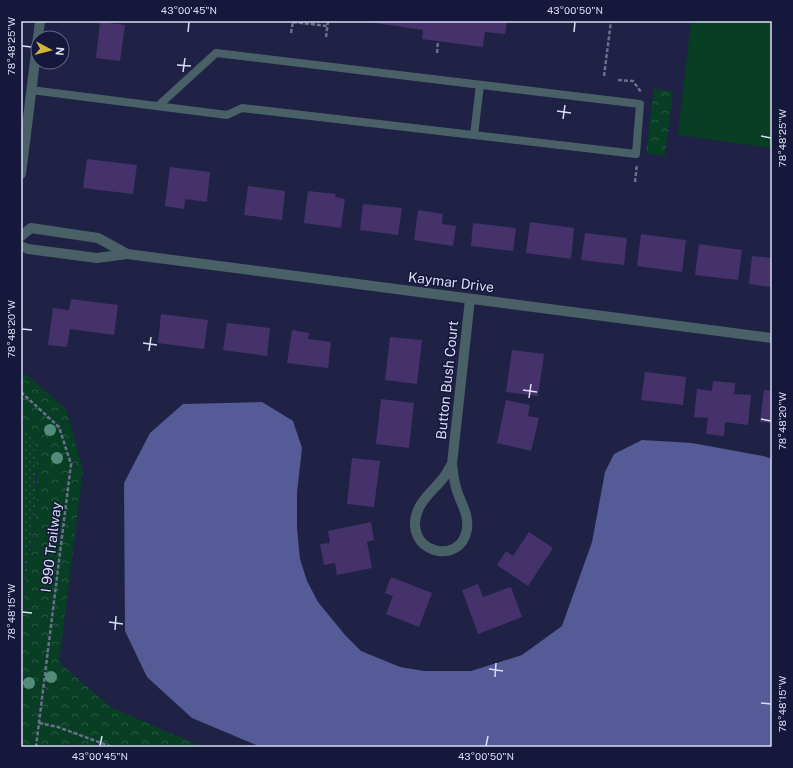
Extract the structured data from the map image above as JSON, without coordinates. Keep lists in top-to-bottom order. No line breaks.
{"streets":{"street":["Kaymar Drive","Button Bush Court"],"path":["I 990 Trailway"]},"crossings":[["Kaymar Drive","Button Bush Court"]],"north":"right","coordinates":["43°00'45\"N","43°00'50\"N","78°48'25\"W","78°48'20\"W","78°48'15\"W"]}
